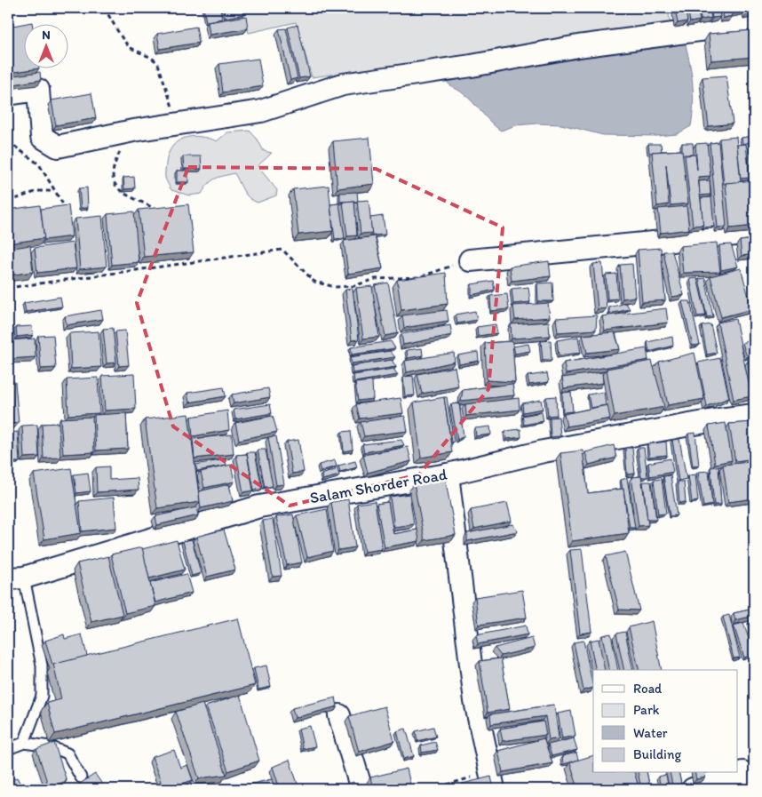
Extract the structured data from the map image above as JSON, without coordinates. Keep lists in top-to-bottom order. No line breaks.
{"streets":{"street":["Salam Shorder Road"]},"legend":["Road","Park","Water","Building"],"north":"top"}
